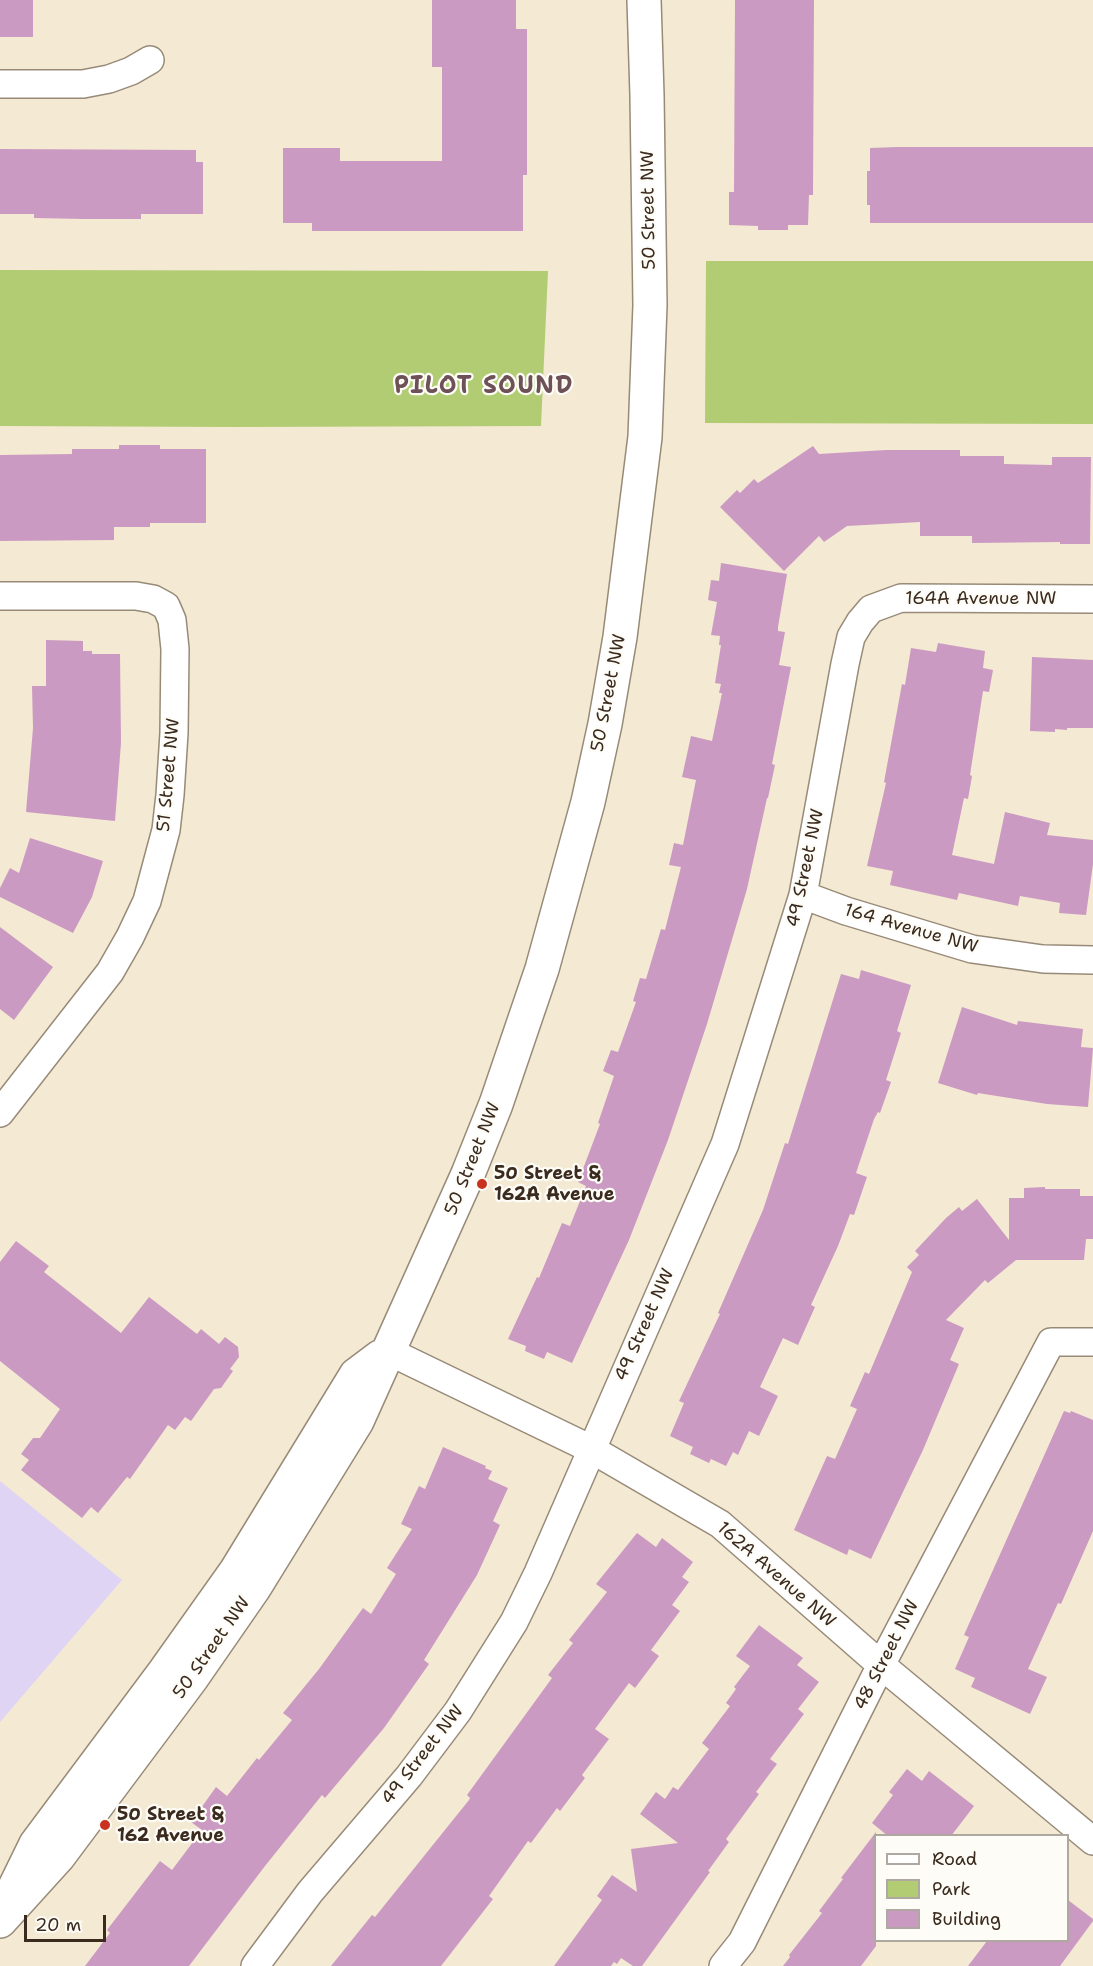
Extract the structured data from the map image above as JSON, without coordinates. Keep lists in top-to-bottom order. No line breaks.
{"streets":{"main road":["50 Street NW"],"street":["164A Avenue NW","51 Street NW","49 Street NW","164 Avenue NW","162A Avenue NW","48 Street NW"]},"crossings":[["50 Street NW","162A Avenue NW"],["164A Avenue NW","49 Street NW"],["49 Street NW","164 Avenue NW"],["49 Street NW","162A Avenue NW"],["162A Avenue NW","48 Street NW"]],"districts":["PILOT SOUND"],"places":["50 Street & 162A Avenue","50 Street & 162 Avenue"],"legend":["Road","Park","Building"],"scale_bar":"20 m"}
